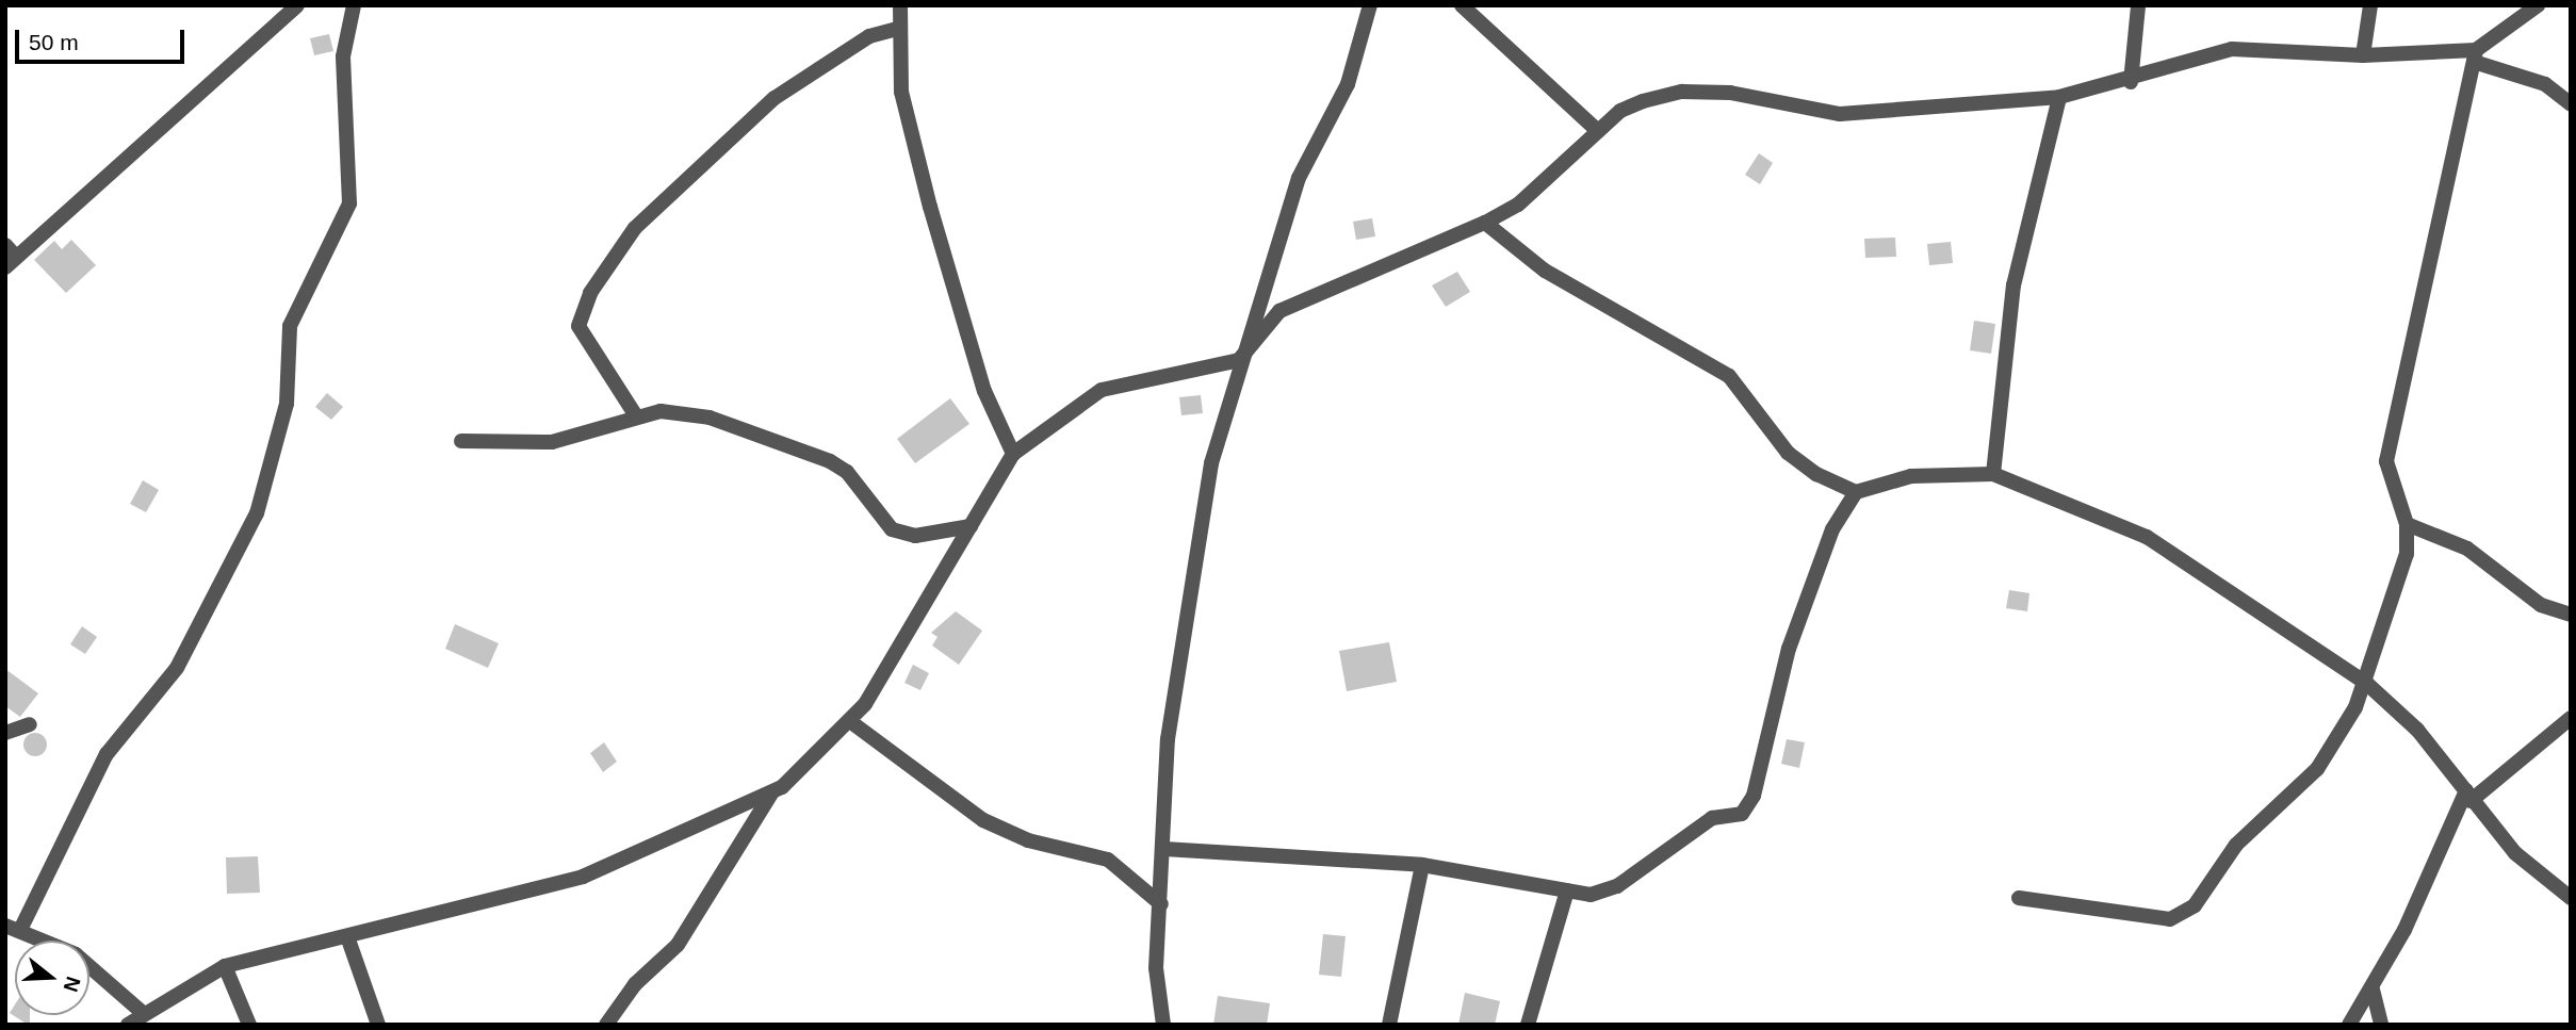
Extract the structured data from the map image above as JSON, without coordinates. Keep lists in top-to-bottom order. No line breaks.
{"scale_bar":"50 m","north":"right"}
